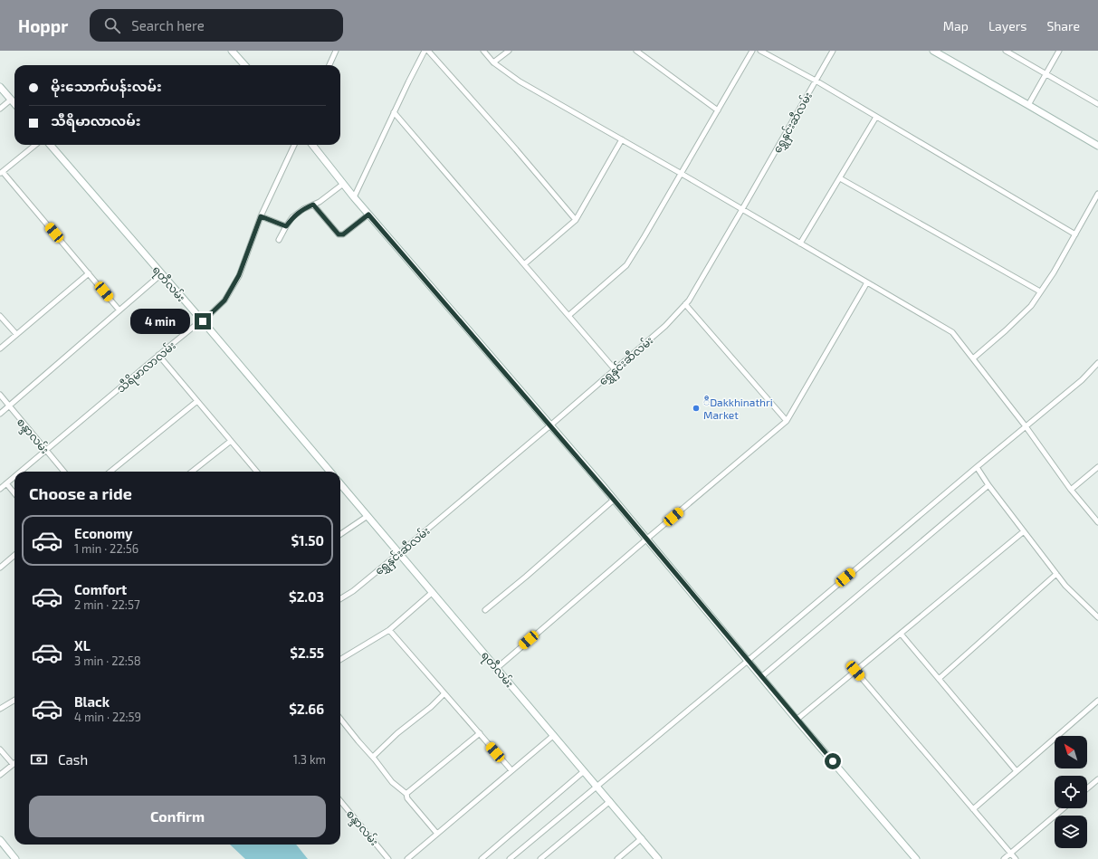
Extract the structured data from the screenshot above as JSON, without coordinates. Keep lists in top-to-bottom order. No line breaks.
{"streets":{"street":["ရွှေနှင်းဆီလမ်း","ရတီလမ်း","သီရိမာလာလမ်း","စန္ဒာလမ်း"]},"crossings":[["ရွှေနှင်းဆီလမ်း","ရတီလမ်း"],["ရတီလမ်း","သီရိမာလာလမ်း"],["သီရိမာလာလမ်း","စန္ဒာလမ်း"]],"places":["ီDakkhinathri Market"],"north":"top left","page":{"header":"Hoppr","search":"Search here","nav":["Map","Layers","Share"],"banner":["မိုးသောက်ပန်းလမ်း","သီရိမာလာလမ်း"],"bubble":"4 min","heading":"Choose a ride","list":[{"name":"Economy","note":"1 min · 22:56","value":"$1.50"},{"name":"Comfort","note":"2 min · 22:57","value":"$2.03"},{"name":"XL","note":"3 min · 22:58","value":"$2.55"},{"name":"Black","note":"4 min · 22:59","value":"$2.66"}],"pay":["Cash","1.3 km"],"buttons":"Confirm"}}
